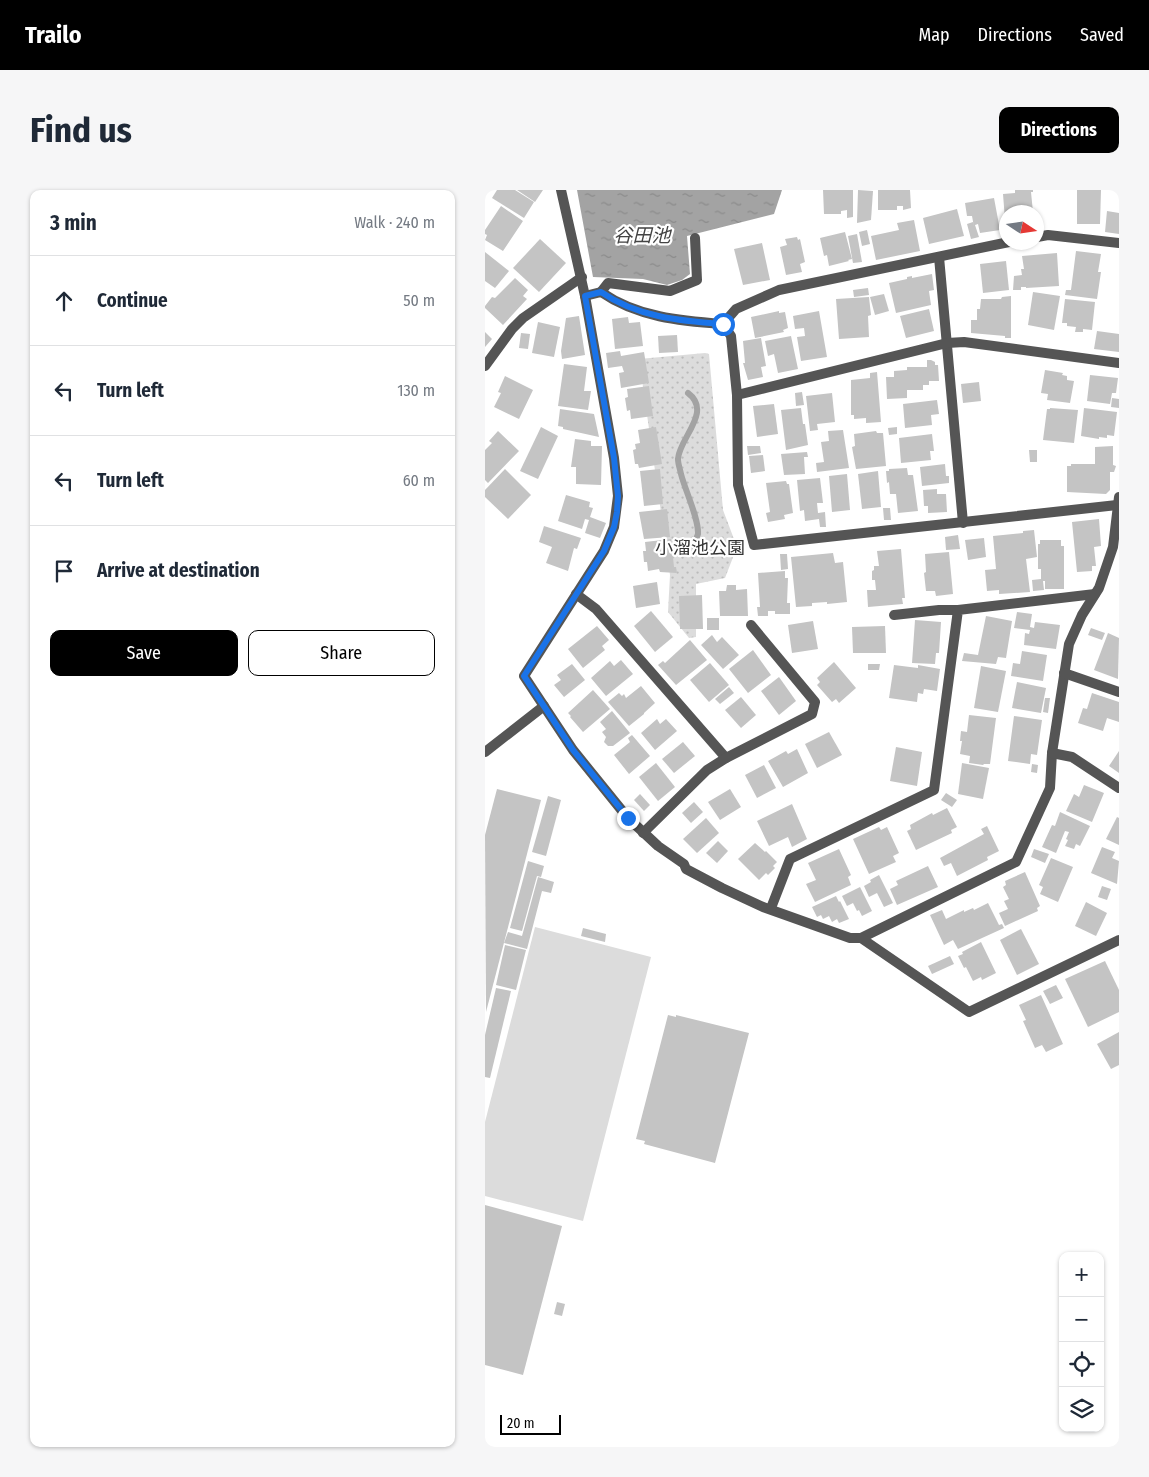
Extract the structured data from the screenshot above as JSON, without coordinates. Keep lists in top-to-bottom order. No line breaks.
{"water":["谷田池"],"parks":["小溜池公園"],"scale_bar":"20 m","north":"right","page":{"header":"Trailo","nav":["Map","Directions","Saved"],"buttons":["Directions",["Save","Share"]],"title":"Find us","heading":["3 min","Walk · 240 m"],"list":[["Continue","50 m"],["Turn left","130 m"],["Turn left","60 m"],"Arrive at destination"],"map_buttons":["+","−"],"scale":"20 m"}}
